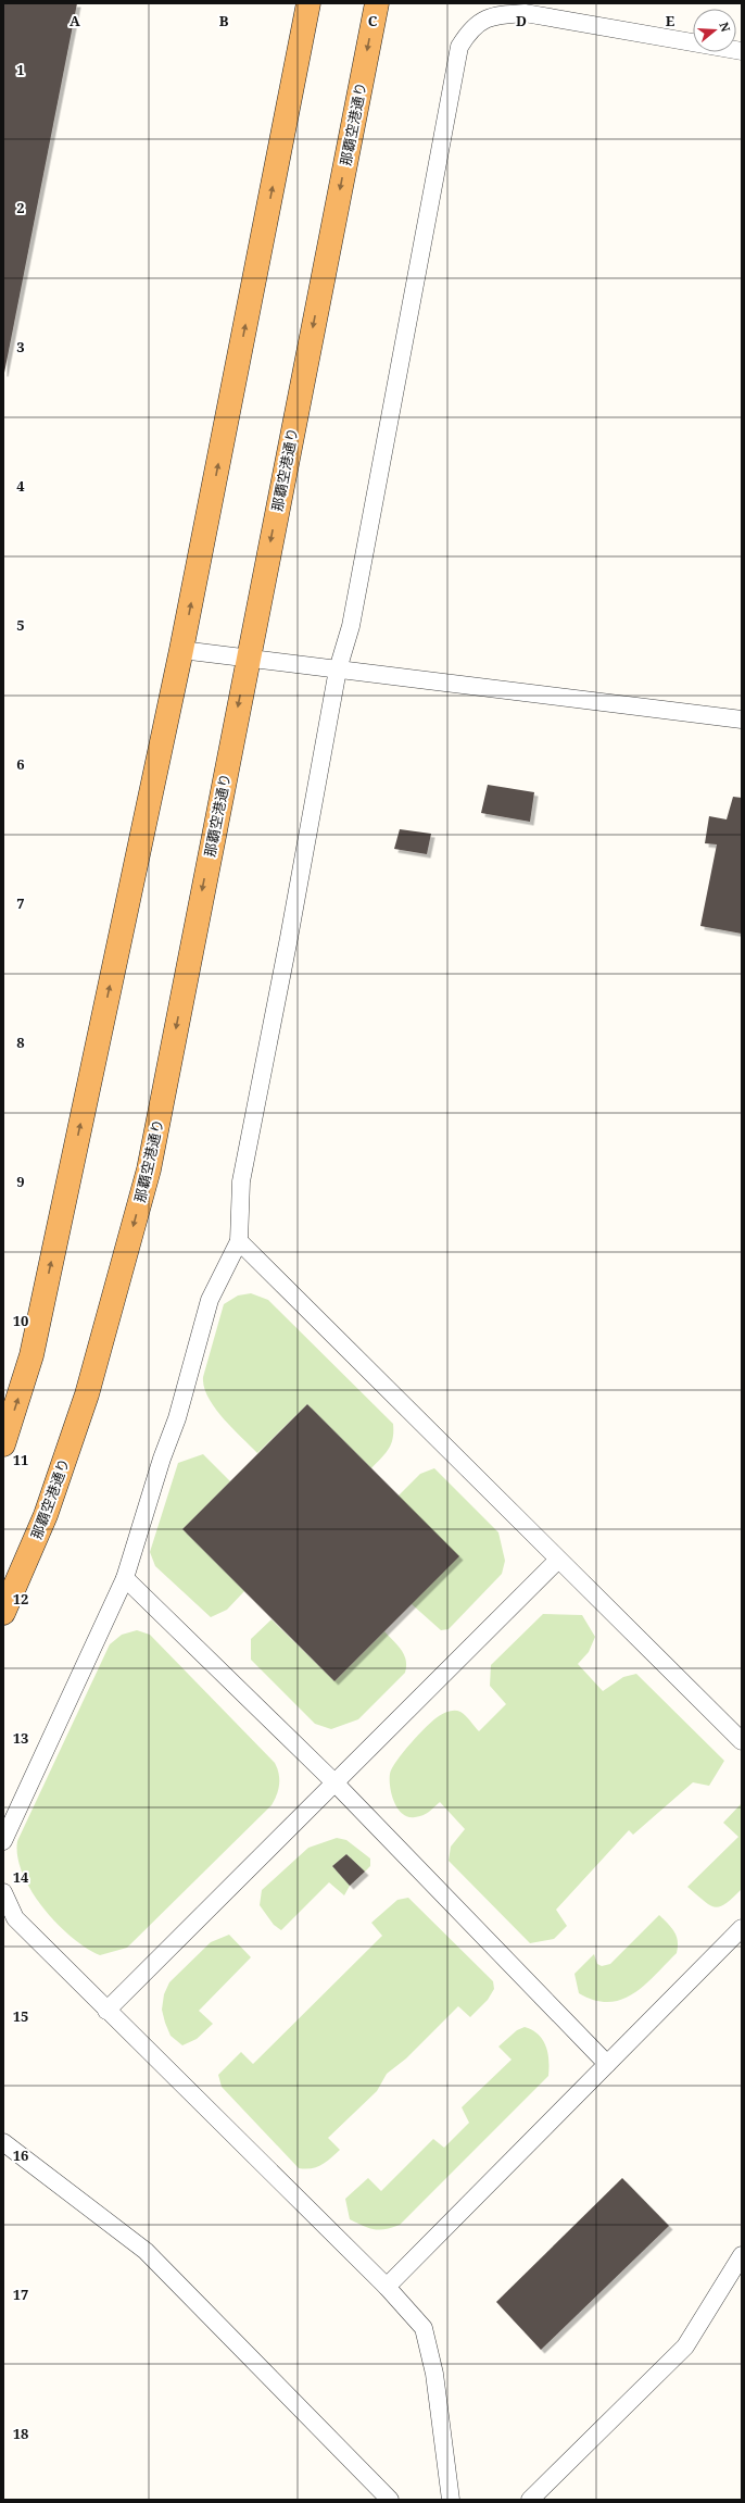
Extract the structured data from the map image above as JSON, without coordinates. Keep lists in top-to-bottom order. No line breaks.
{"streets":{"highway":["那覇空港通り"]},"north":"right","grid":{"columns":["A","B","C","D","E"],"rows":["1","2","3","4","5","6","7","8","9","10","11","12","13","14","15","16","17","18"]}}
